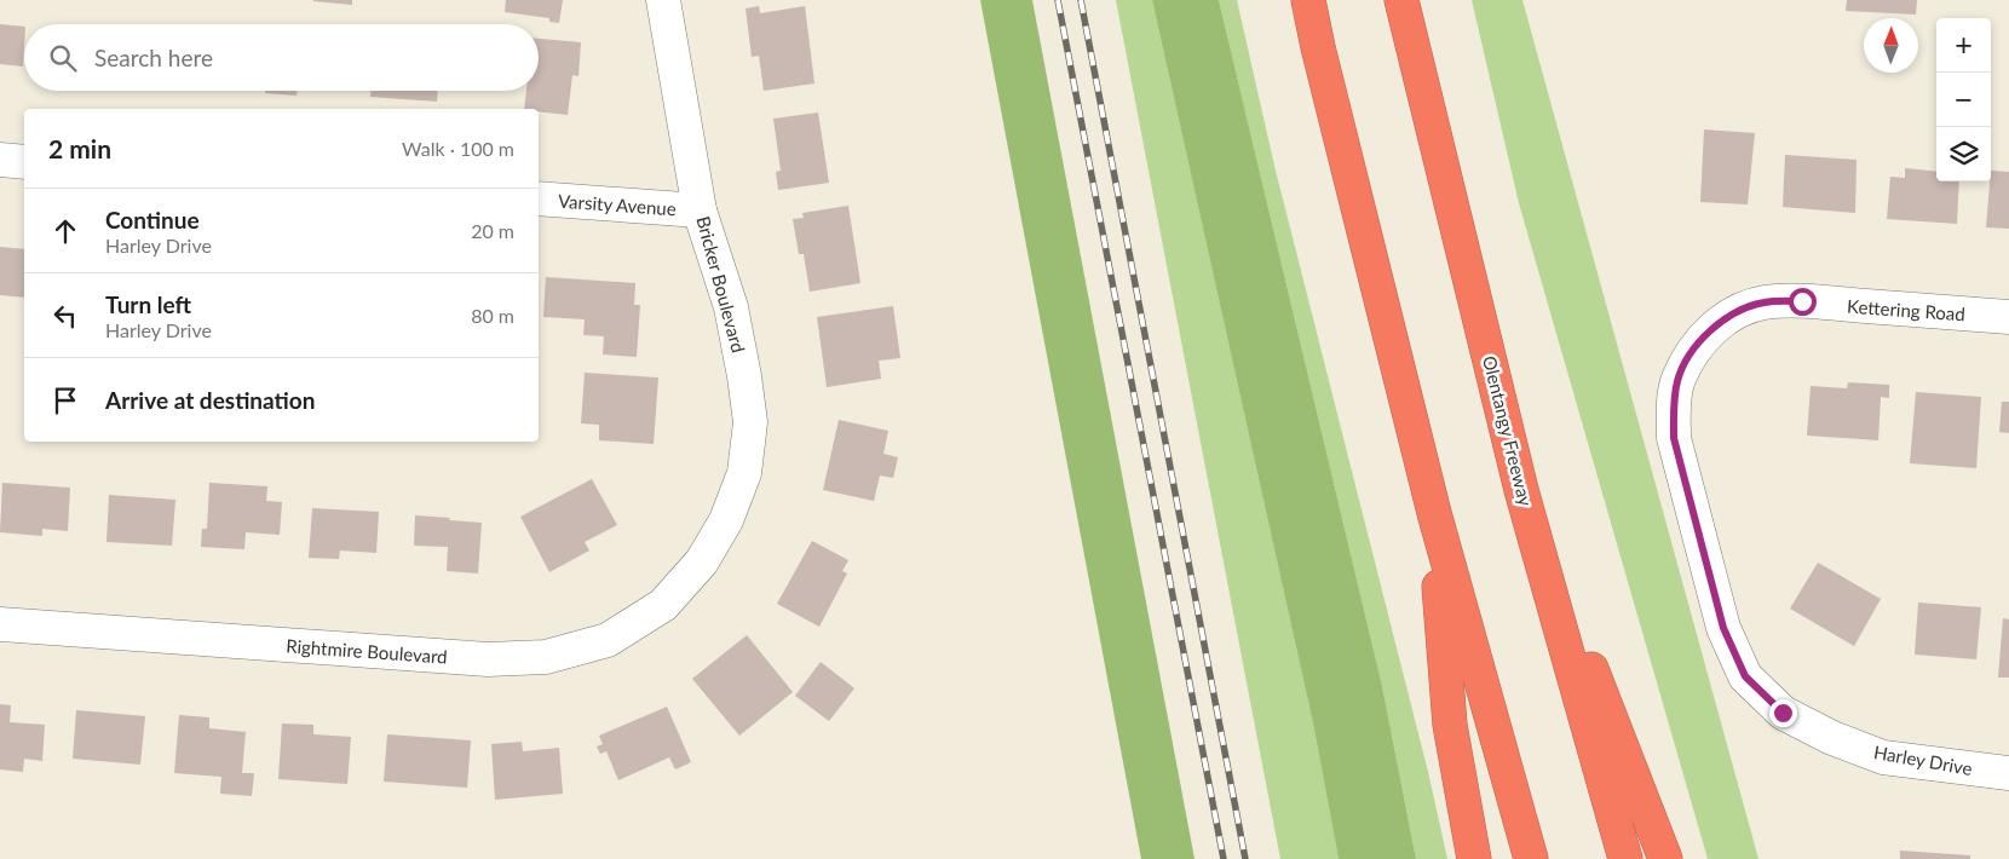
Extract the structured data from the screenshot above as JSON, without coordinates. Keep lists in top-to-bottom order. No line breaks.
{"streets":{"highway":["Olentangy Freeway"],"street":["Varsity Avenue","Bricker Boulevard","Kettering Road","Rightmire Boulevard","Harley Drive"]},"crossings":[["Varsity Avenue","Bricker Boulevard"],["Bricker Boulevard","Rightmire Boulevard"],["Kettering Road","Harley Drive"]],"north":"top","page":{"map_buttons":["+","−"],"search":"Search here","heading":["2 min","Walk · 100 m"],"list":[["Continue","Harley Drive","20 m"],["Turn left","Harley Drive","80 m"],"Arrive at destination"]}}
